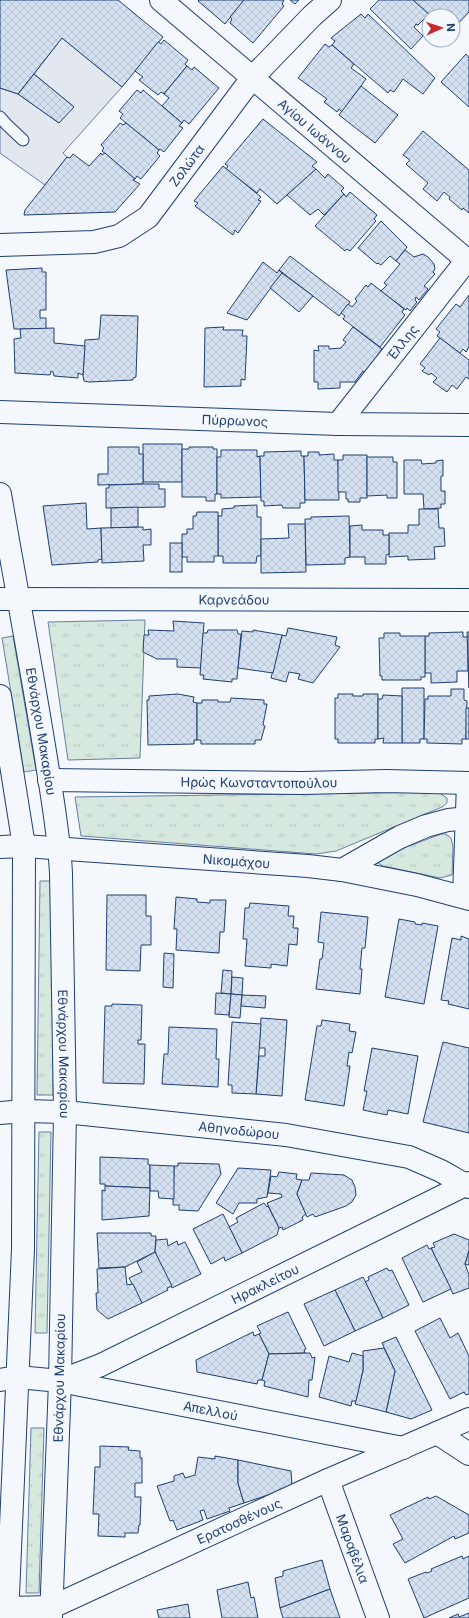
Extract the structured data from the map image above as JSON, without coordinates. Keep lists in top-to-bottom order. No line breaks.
{"streets":{"street":["Αγίου Ιωάννου","Ζολώτα","Έλλης","Πύρρωνος","Καρνεάδου","Εθνάρχου Μακαρίου","Ηρώς Κωνσταντοπούλου","Νικομάχου","Αθηνοδώρου","Ηρακλείτου","Απελλού","Ερατοσθένους","Μαραβέλια"]},"crossings":[["Αγίου Ιωάννου","Ζολώτα"],["Αγίου Ιωάννου","Έλλης"],["Έλλης","Πύρρωνος"],["Καρνεάδου","Εθνάρχου Μακαρίου"],["Εθνάρχου Μακαρίου","Ηρώς Κωνσταντοπούλου"],["Εθνάρχου Μακαρίου","Νικομάχου"],["Εθνάρχου Μακαρίου","Αθηνοδώρου"],["Εθνάρχου Μακαρίου","Ηρακλείτου"],["Εθνάρχου Μακαρίου","Απελλού"],["Εθνάρχου Μακαρίου","Ερατοσθένους"],["Αθηνοδώρου","Ηρακλείτου"],["Ηρακλείτου","Απελλού"],["Απελλού","Ερατοσθένους"],["Ερατοσθένους","Μαραβέλια"]],"north":"right"}
